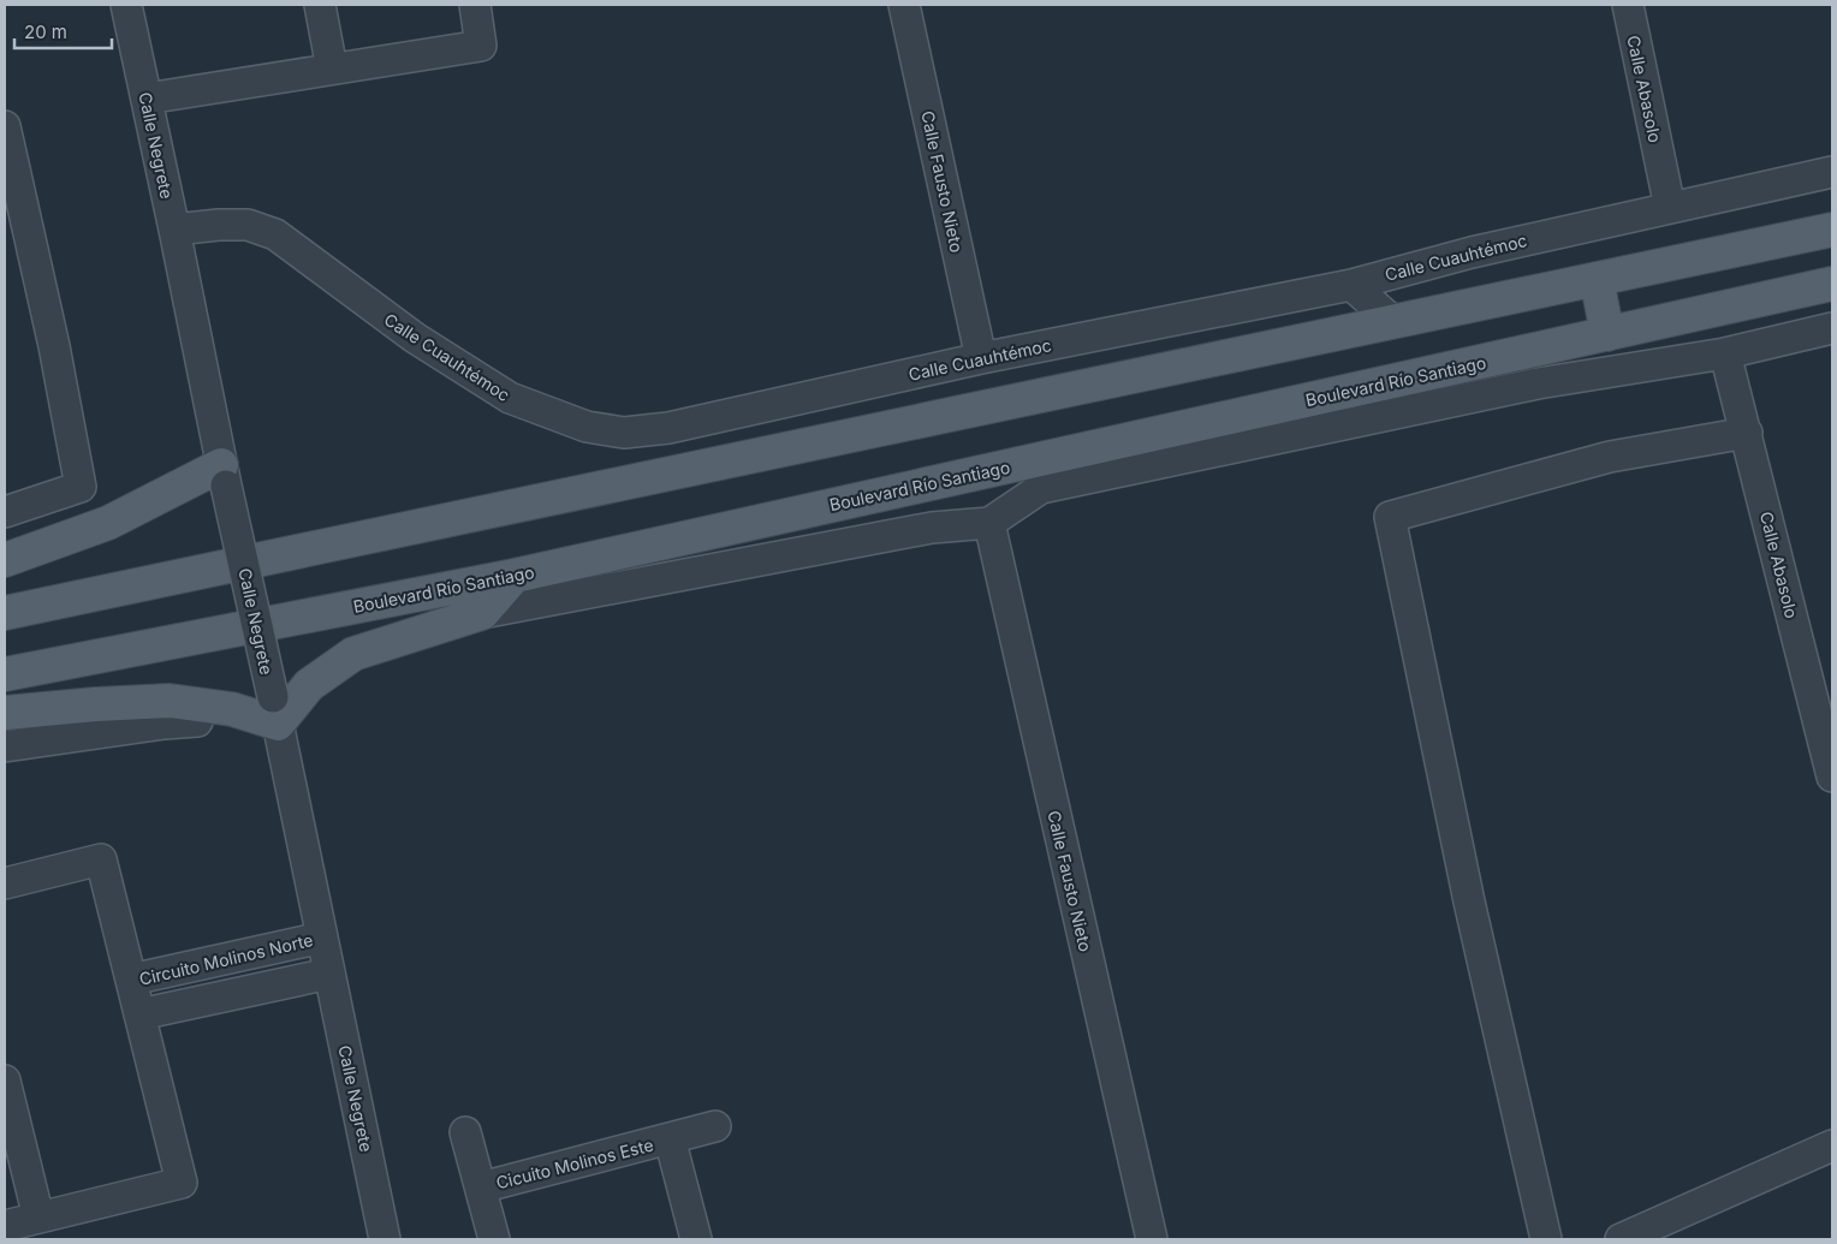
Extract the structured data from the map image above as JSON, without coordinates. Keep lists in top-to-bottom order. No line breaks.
{"streets":{"main road":["Boulevard Río Santiago"],"street":["Calle Abasolo","Calle Negrete","Calle Fausto Nieto","Calle Cuauhtémoc","Circuito Molinos Norte","Cicuito Molinos Este"]},"crossings":[["Calle Abasolo","Calle Cuauhtémoc"],["Calle Negrete","Calle Cuauhtémoc"],["Calle Negrete","Circuito Molinos Norte"],["Calle Fausto Nieto","Calle Cuauhtémoc"]],"scale_bar":"20 m"}
